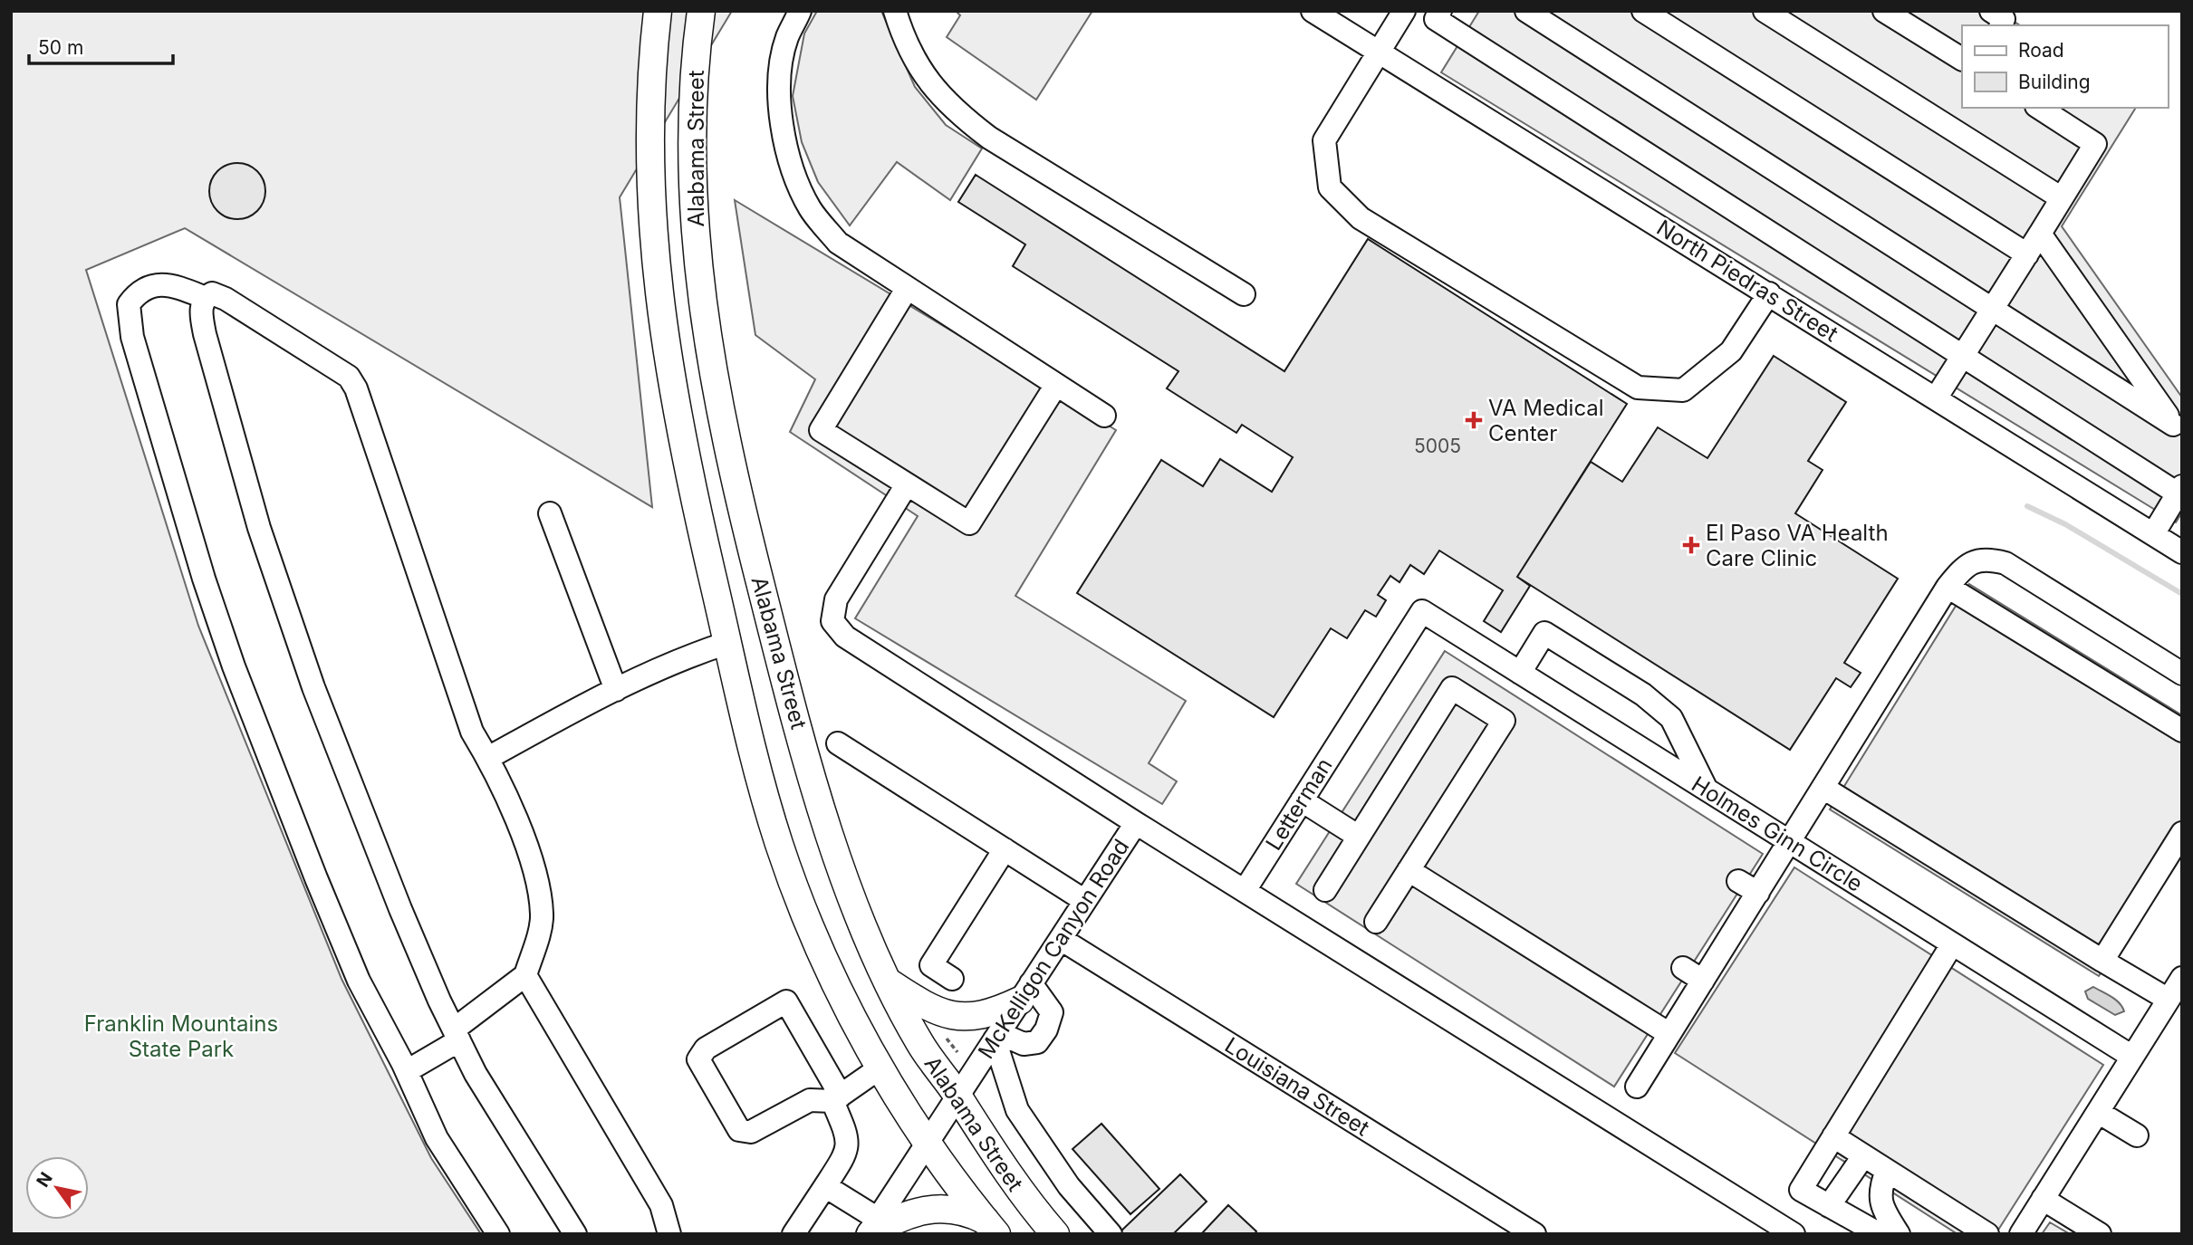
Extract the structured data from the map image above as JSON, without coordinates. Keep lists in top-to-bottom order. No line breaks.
{"streets":{"main road":["Alabama Street"],"street":["North Piedras Street","Letterman","Holmes Ginn Circle","McKelligon Canyon Road","Louisiana Street"]},"crossings":[["Alabama Street","McKelligon Canyon Road"],["Letterman","Holmes Ginn Circle"],["McKelligon Canyon Road","Louisiana Street"]],"parks":["Franklin Mountains State Park"],"places":{"health":["VA Medical Center","El Paso VA Health Care Clinic"]},"house_numbers":["5005"],"legend":["Road","Building"],"scale_bar":"50 m","north":"top left"}
